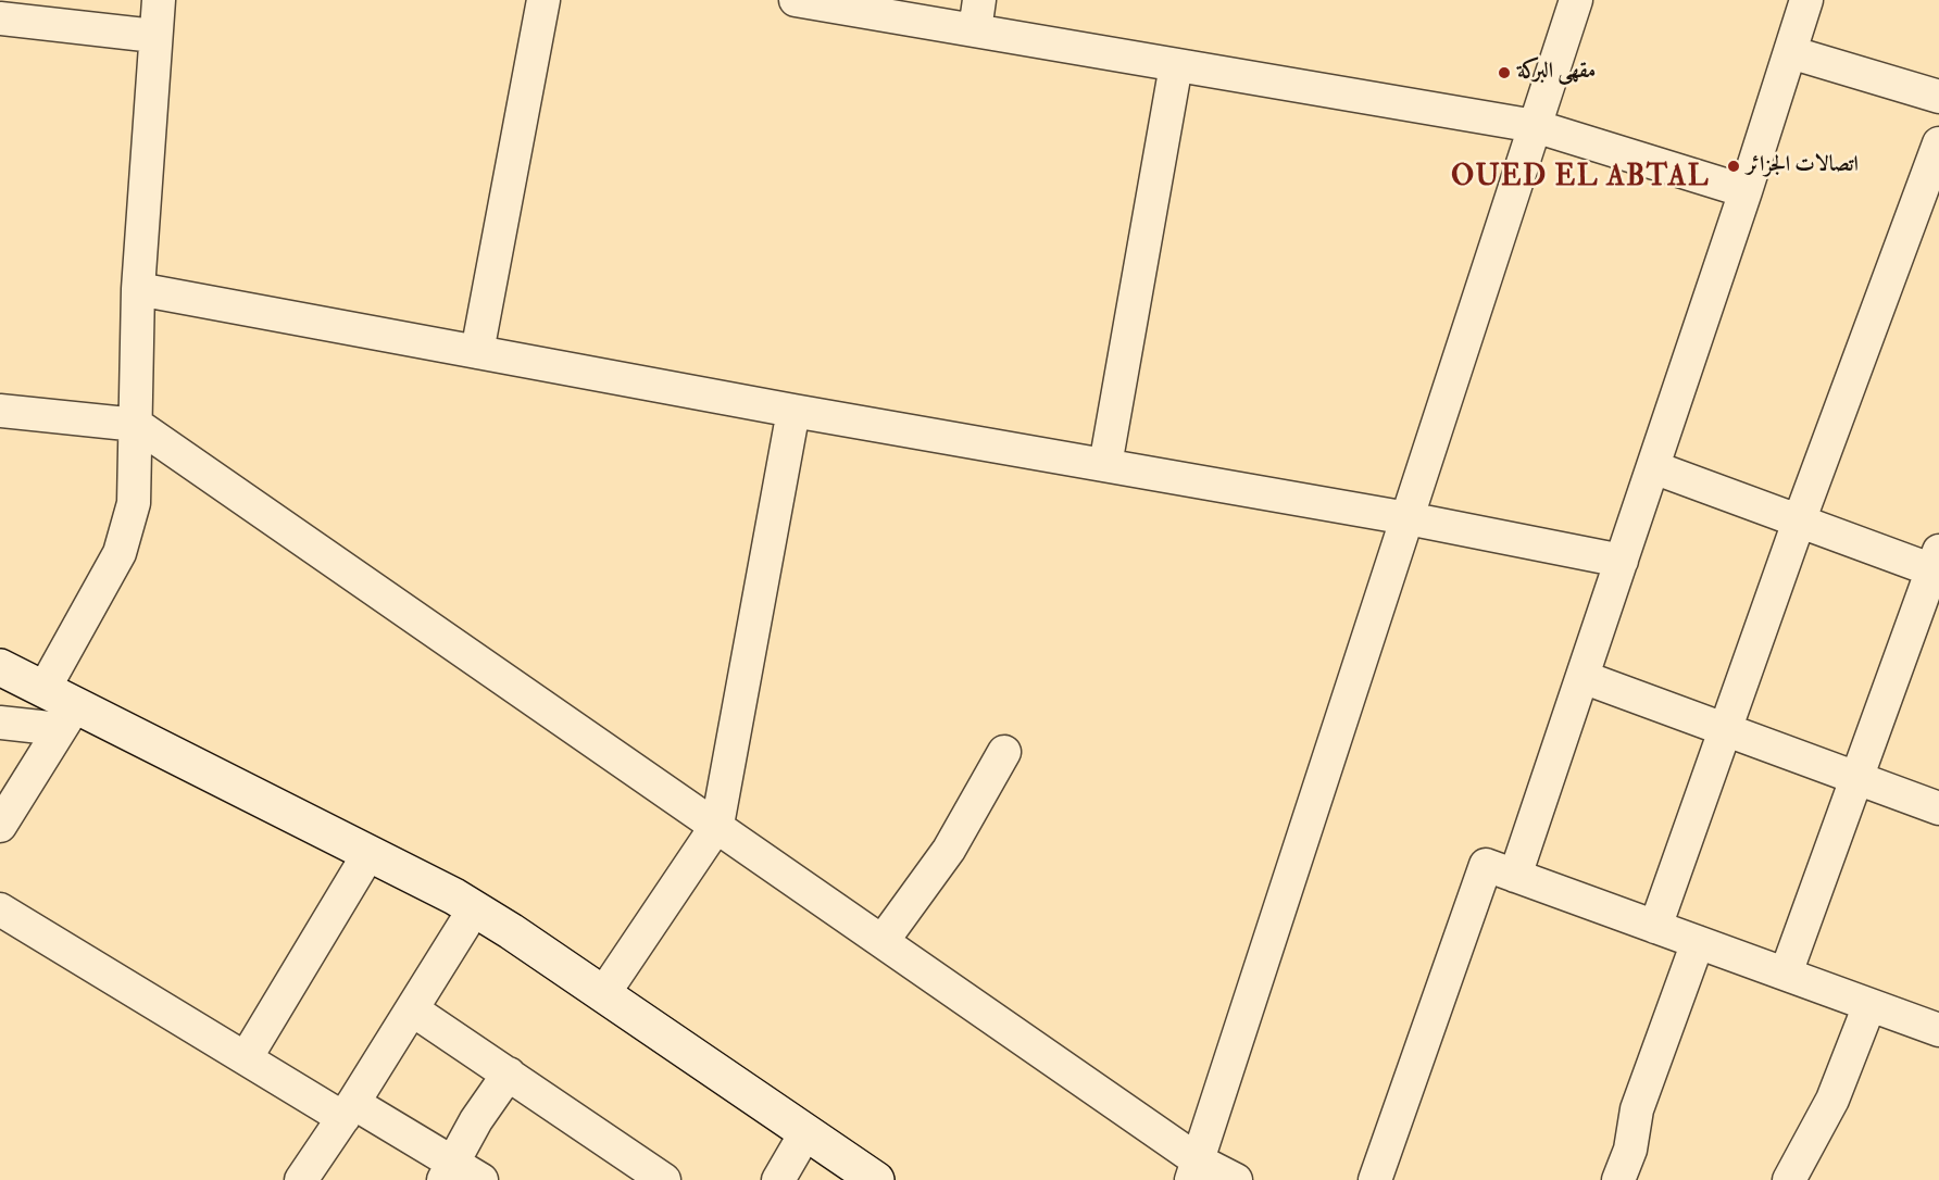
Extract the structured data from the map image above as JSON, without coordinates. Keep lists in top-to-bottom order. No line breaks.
{"districts":["OUED EL ABTAL"],"places":["مقهى البركة","اتصالات الجزائر"]}
